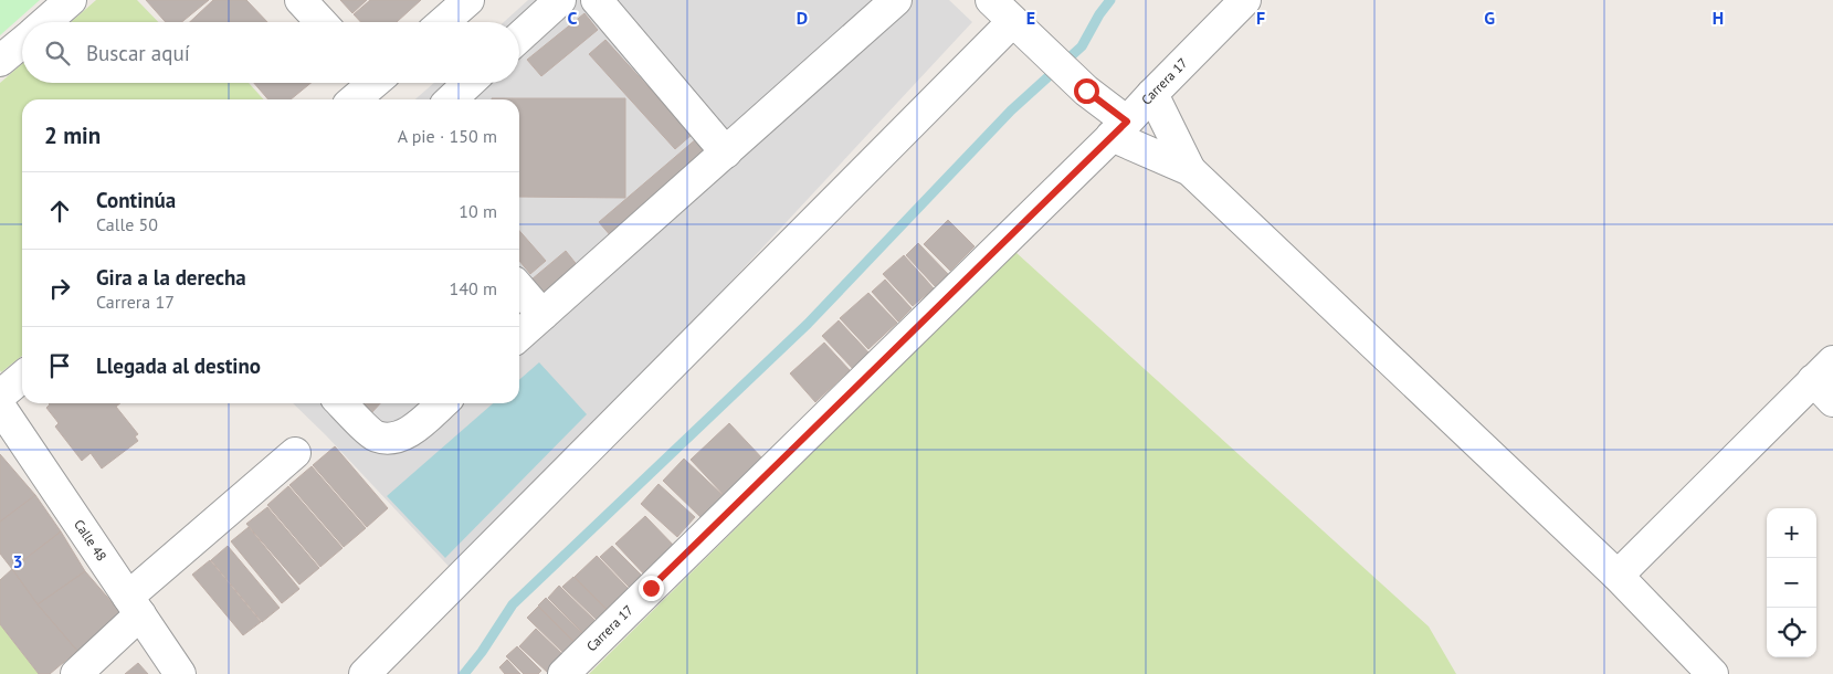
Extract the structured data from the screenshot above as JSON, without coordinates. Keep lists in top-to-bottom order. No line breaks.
{"streets":{"street":["Carrera 17","Calle 48"]},"page":{"search":"Buscar aquí","heading":["2 min","A pie · 150 m"],"list":[["Continúa","Calle 50","10 m"],["Gira a la derecha","Carrera 17","140 m"],"Llegada al destino"],"map_buttons":["+","−"]},"grid":{"columns":["C","D","E","F","G","H"],"rows":["3"]}}
